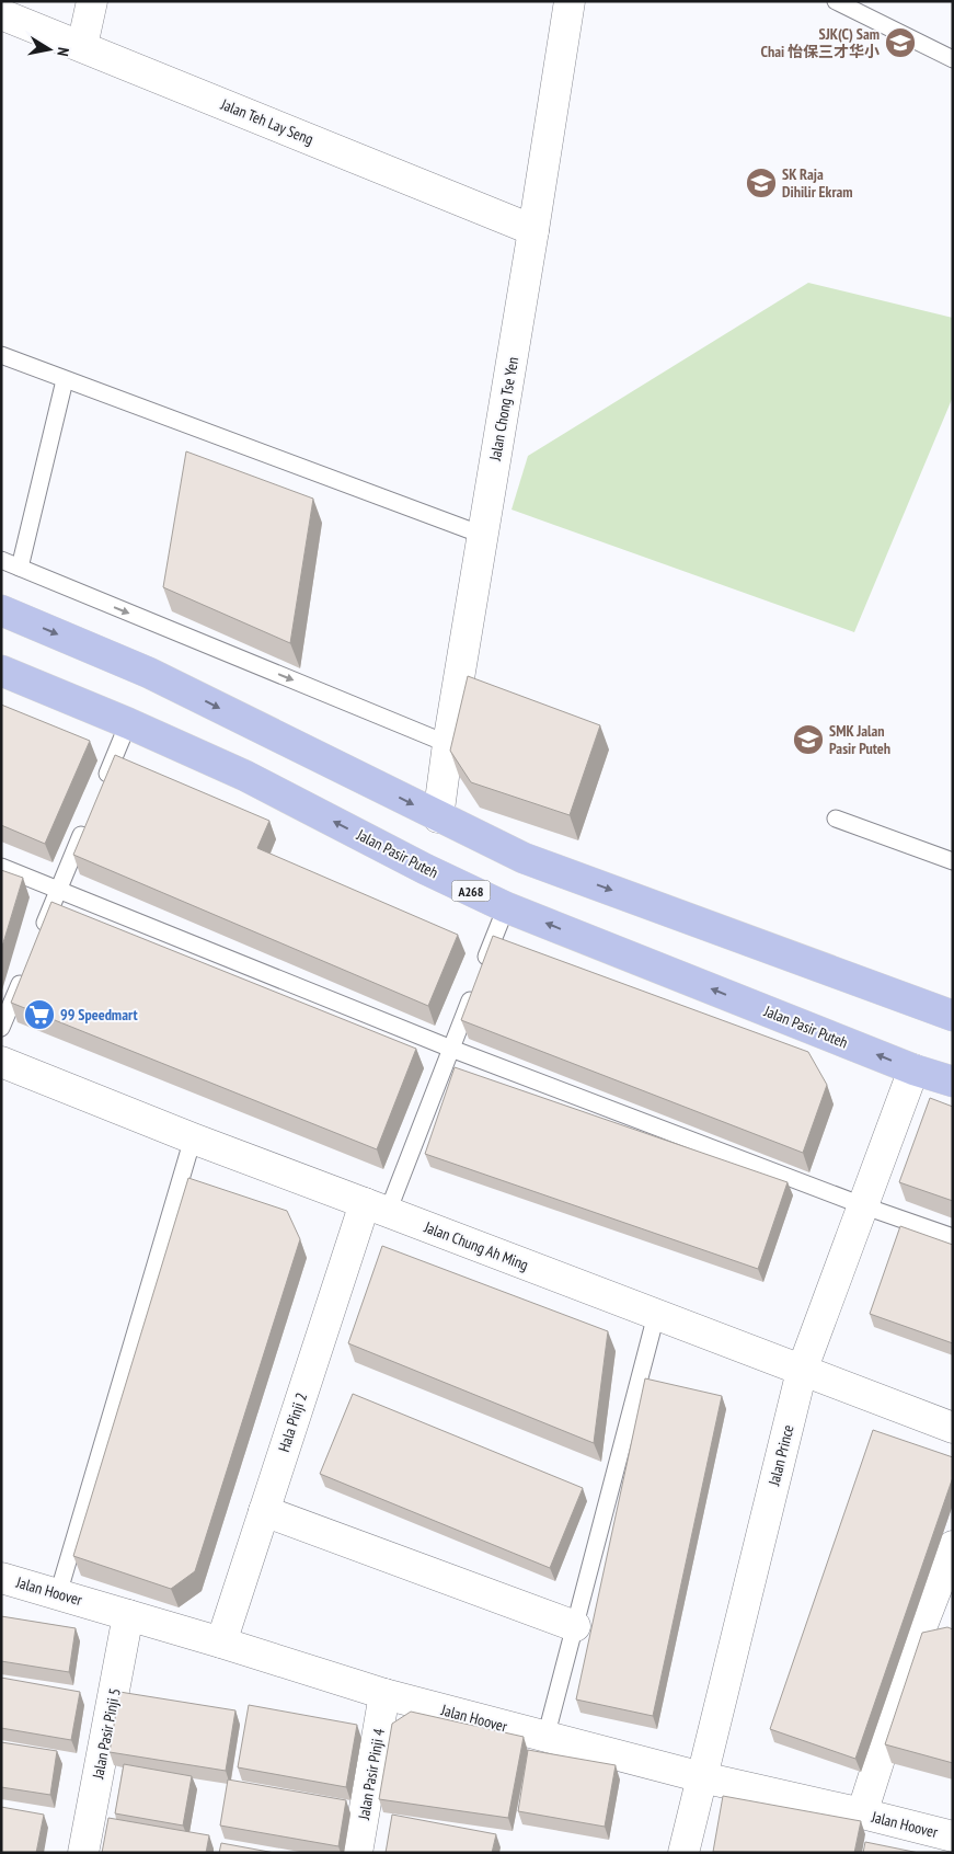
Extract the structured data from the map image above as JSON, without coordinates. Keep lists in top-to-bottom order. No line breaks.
{"streets":{"main road":["Jalan Pasir Puteh","A268"],"street":["Jalan Teh Lay Seng","Jalan Chong Tse Yen","Jalan Chung Ah Ming","Hala Pinji 2","Jalan Prince","Jalan Hoover","Jalan Pasir Pinji 5","Jalan Pasir Pinji 4"]},"crossings":[["Jalan Teh Lay Seng","Jalan Chong Tse Yen"],["Jalan Pasir Puteh","Jalan Prince"],["Jalan Chung Ah Ming","Hala Pinji 2"],["Jalan Chung Ah Ming","Jalan Prince"],["Hala Pinji 2","Jalan Hoover"],["Jalan Prince","Jalan Hoover"],["Jalan Hoover","Jalan Pasir Pinji 5"],["Jalan Hoover","Jalan Pasir Pinji 4"]],"places":{"school or university":["SJK(C) Sam Chai 怡保三才华小","SK Raja Dihilir Ekram","SMK Jalan Pasir Puteh"],"supermarket":["99 Speedmart"]},"north":"right"}
